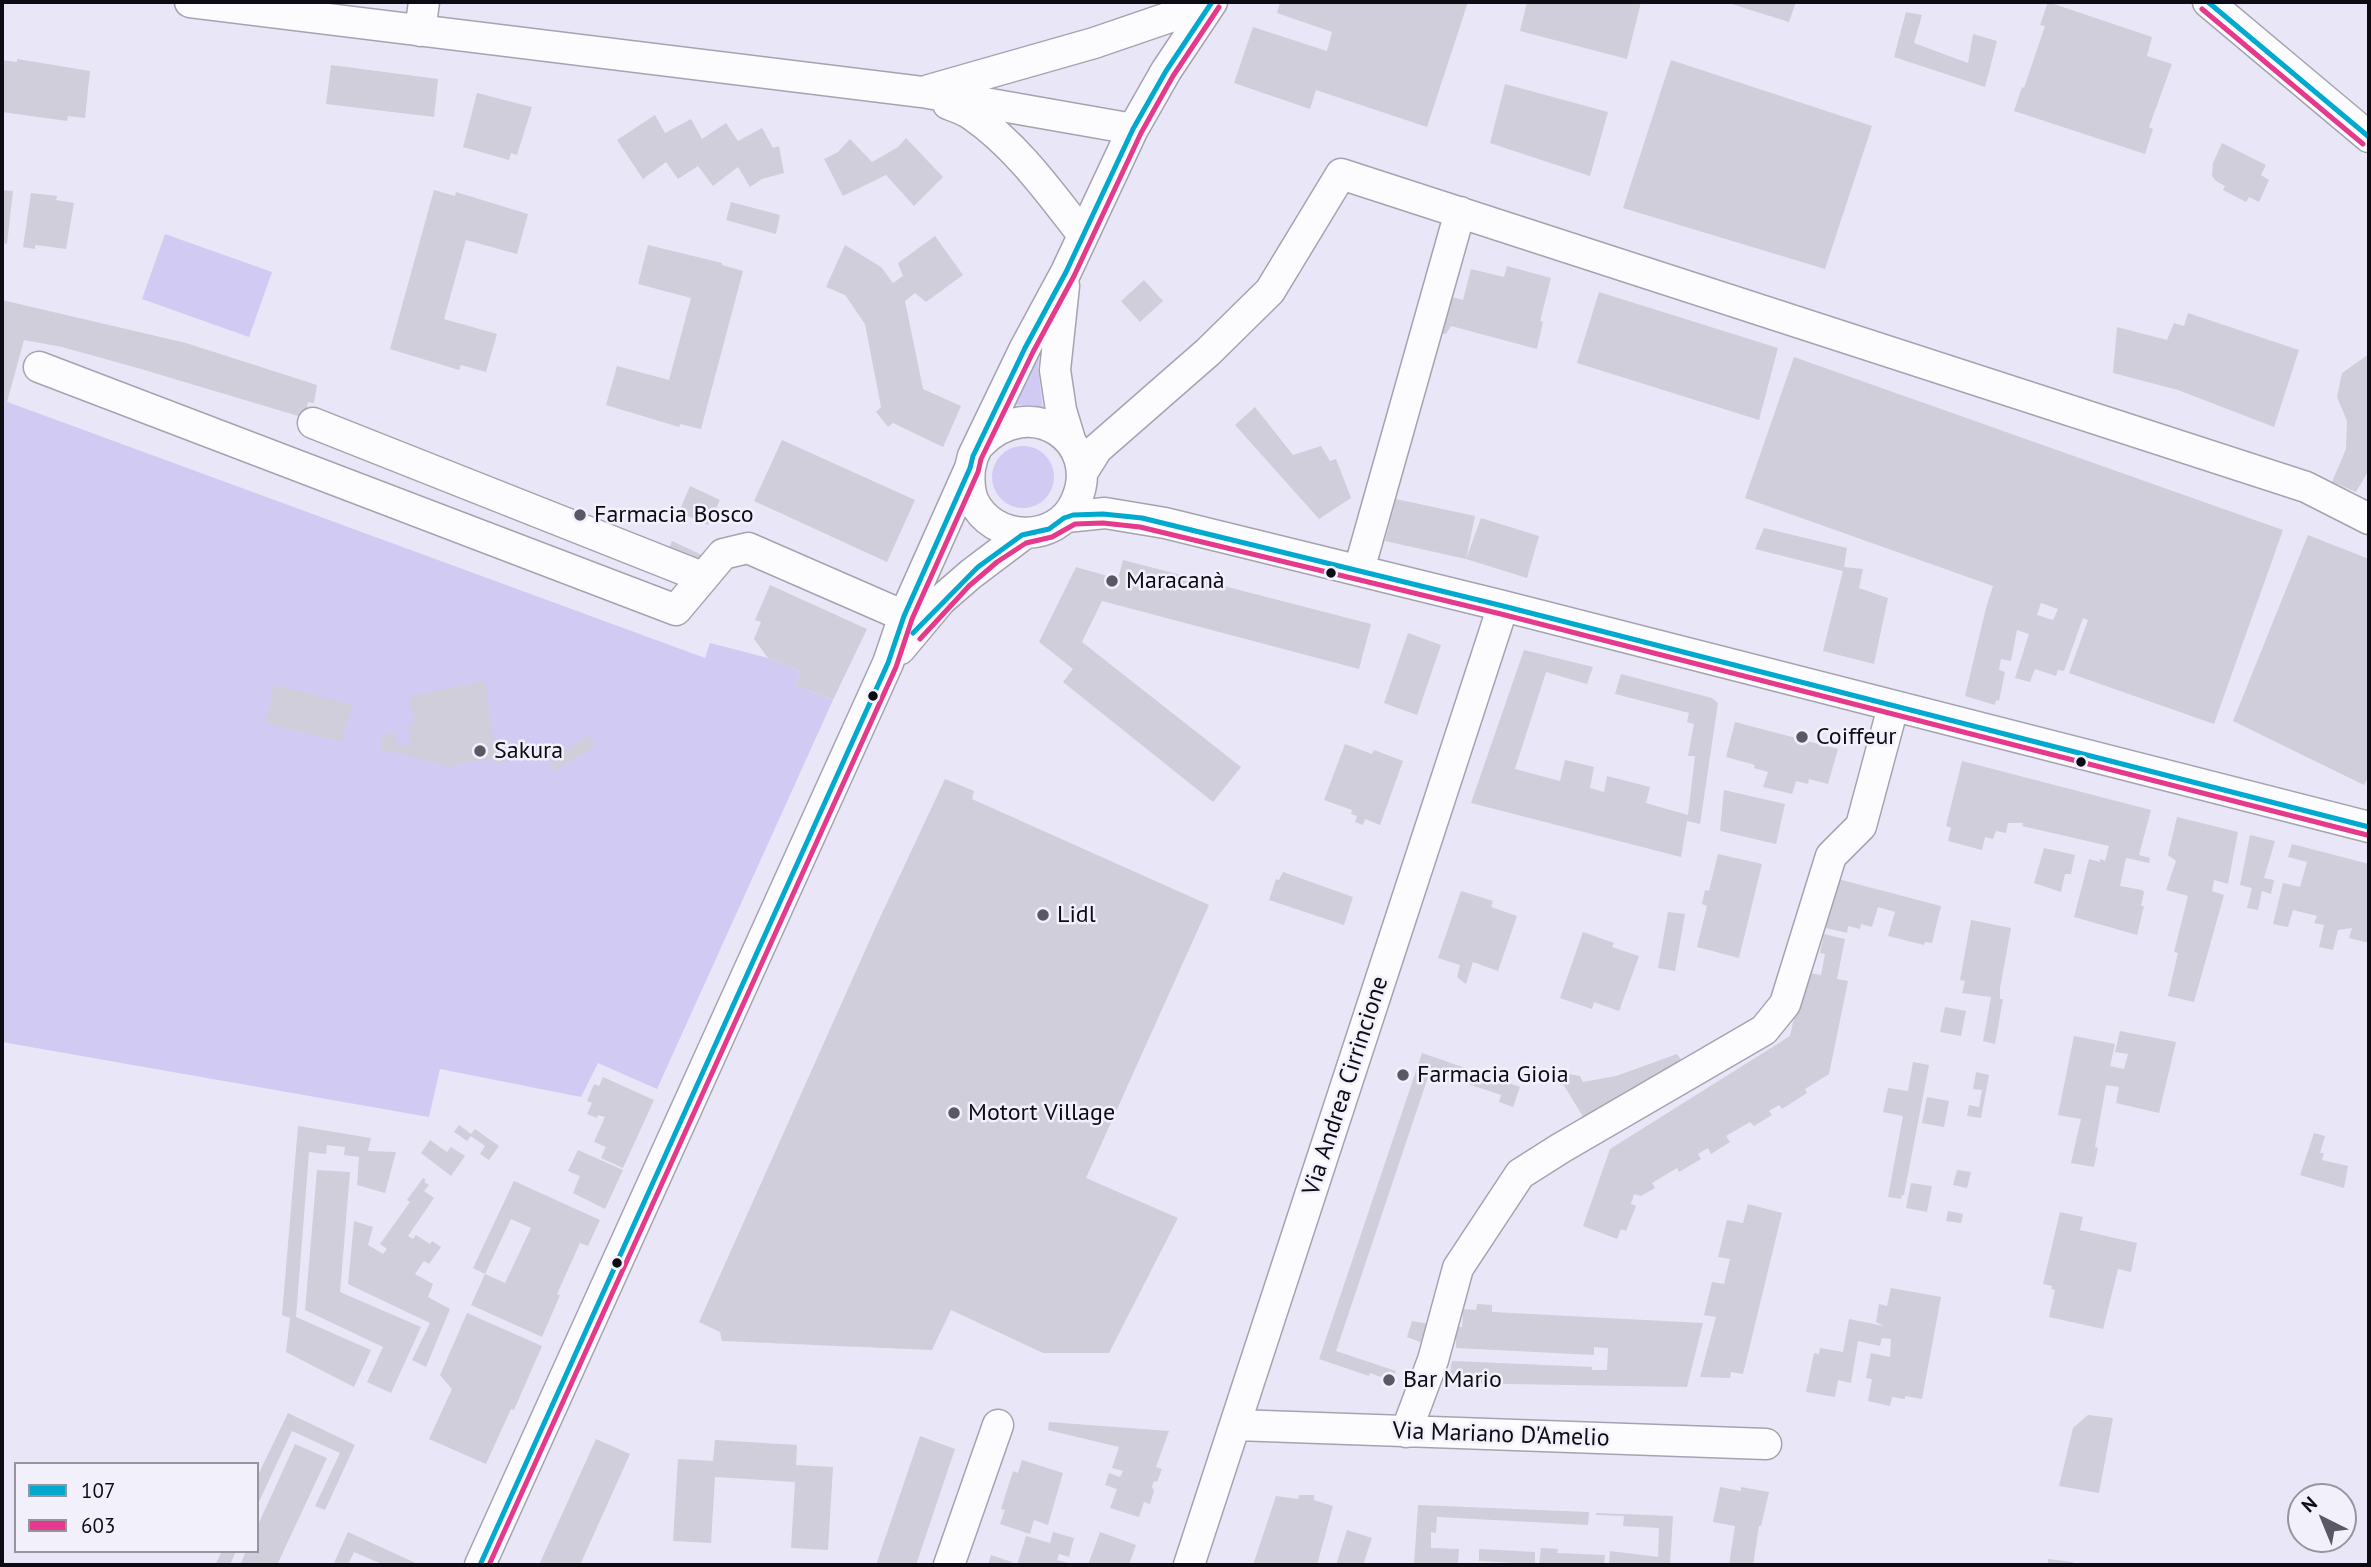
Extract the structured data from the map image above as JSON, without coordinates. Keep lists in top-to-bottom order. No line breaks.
{"streets":{"street":["Via Andrea Cirrincione","Via Mariano D'Amelio"]},"crossings":[["Via Andrea Cirrincione","Via Mariano D'Amelio"]],"places":["Farmacia Bosco","Maracanà","Coiffeur","Sakura","Lidl","Farmacia Gioia","Motort Village","Bar Mario"],"lines":["transit line 107","transit line 603"],"legend":["107","603"],"north":"top left"}
